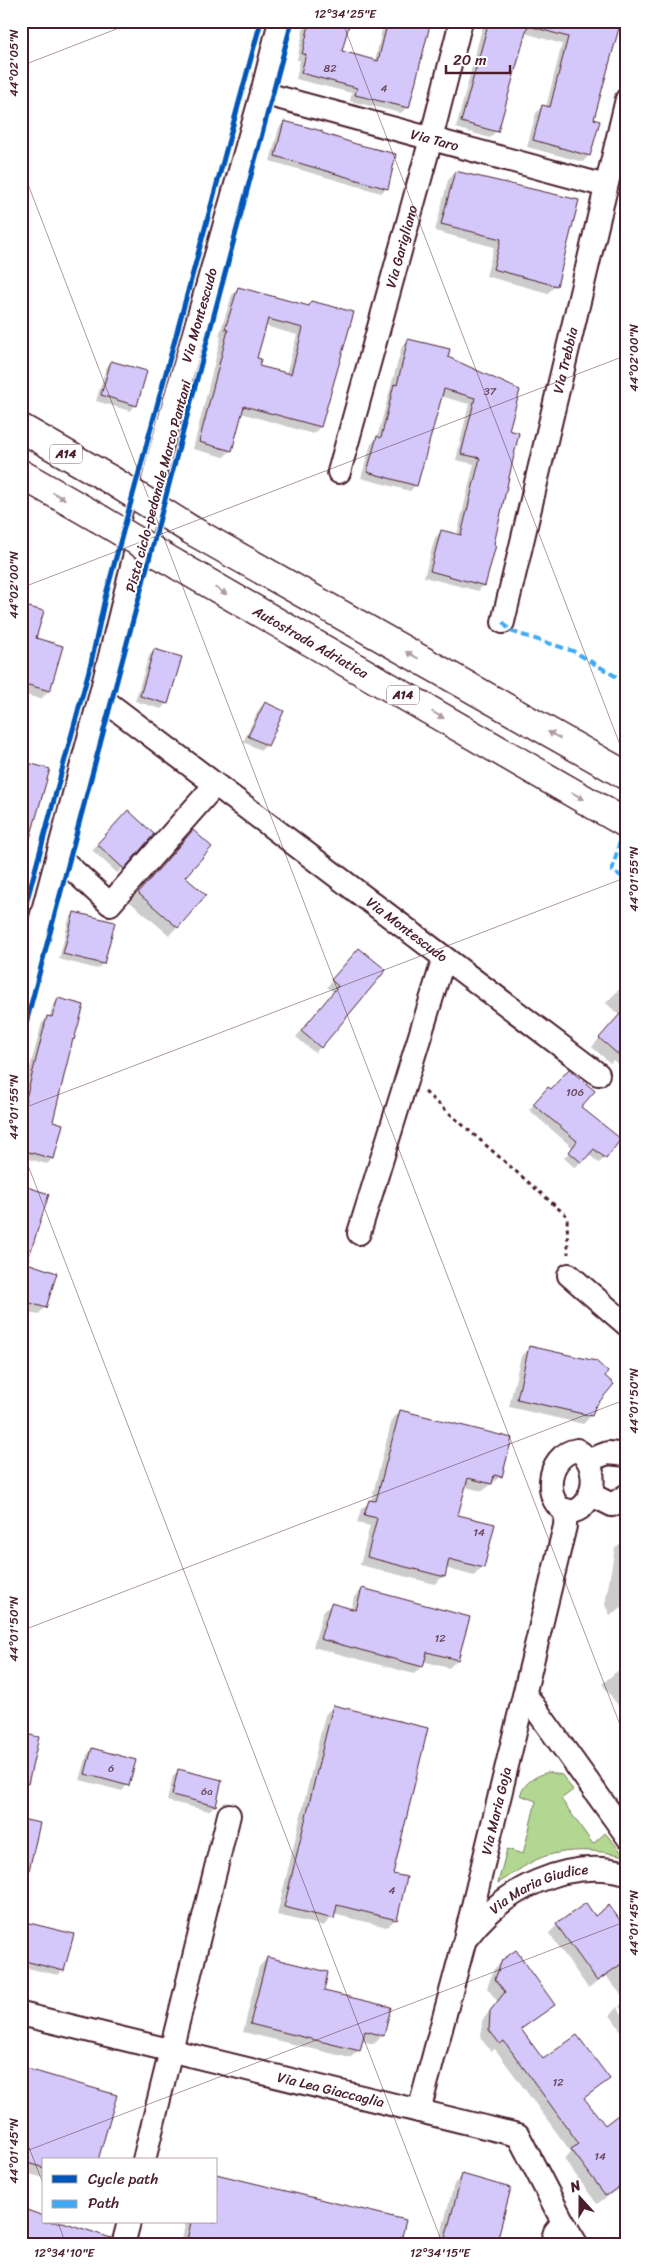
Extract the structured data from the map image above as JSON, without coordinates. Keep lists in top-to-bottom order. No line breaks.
{"streets":{"highway":["A14","Autostrada Adriatica"],"street":["Via Taro","Via Garigliano","Via Montescudo","Via Trebbia","Via Maria Goja","Via Maria Giudice","Via Lea Giaccaglia"],"cycle path":["Pista ciclo-pedonale Marco Pantani"]},"crossings":[["Via Taro","Via Garigliano"],["Via Taro","Via Montescudo"],["Via Taro","Via Trebbia"],["Via Maria Goja","Via Maria Giudice"],["Via Maria Goja","Via Lea Giaccaglia"]],"house_numbers":["82","4","37","106","14","12","6","6a","4","12","14"],"legend":["Cycle path","Path"],"scale_bar":"20 m","north":"top","coordinates":["12°34'25\"E","44°02'05\"N","44°02'00\"N","44°01'55\"N","44°01'50\"N","44°01'45\"N","12°34'10\"E","12°34'15\"E"]}
